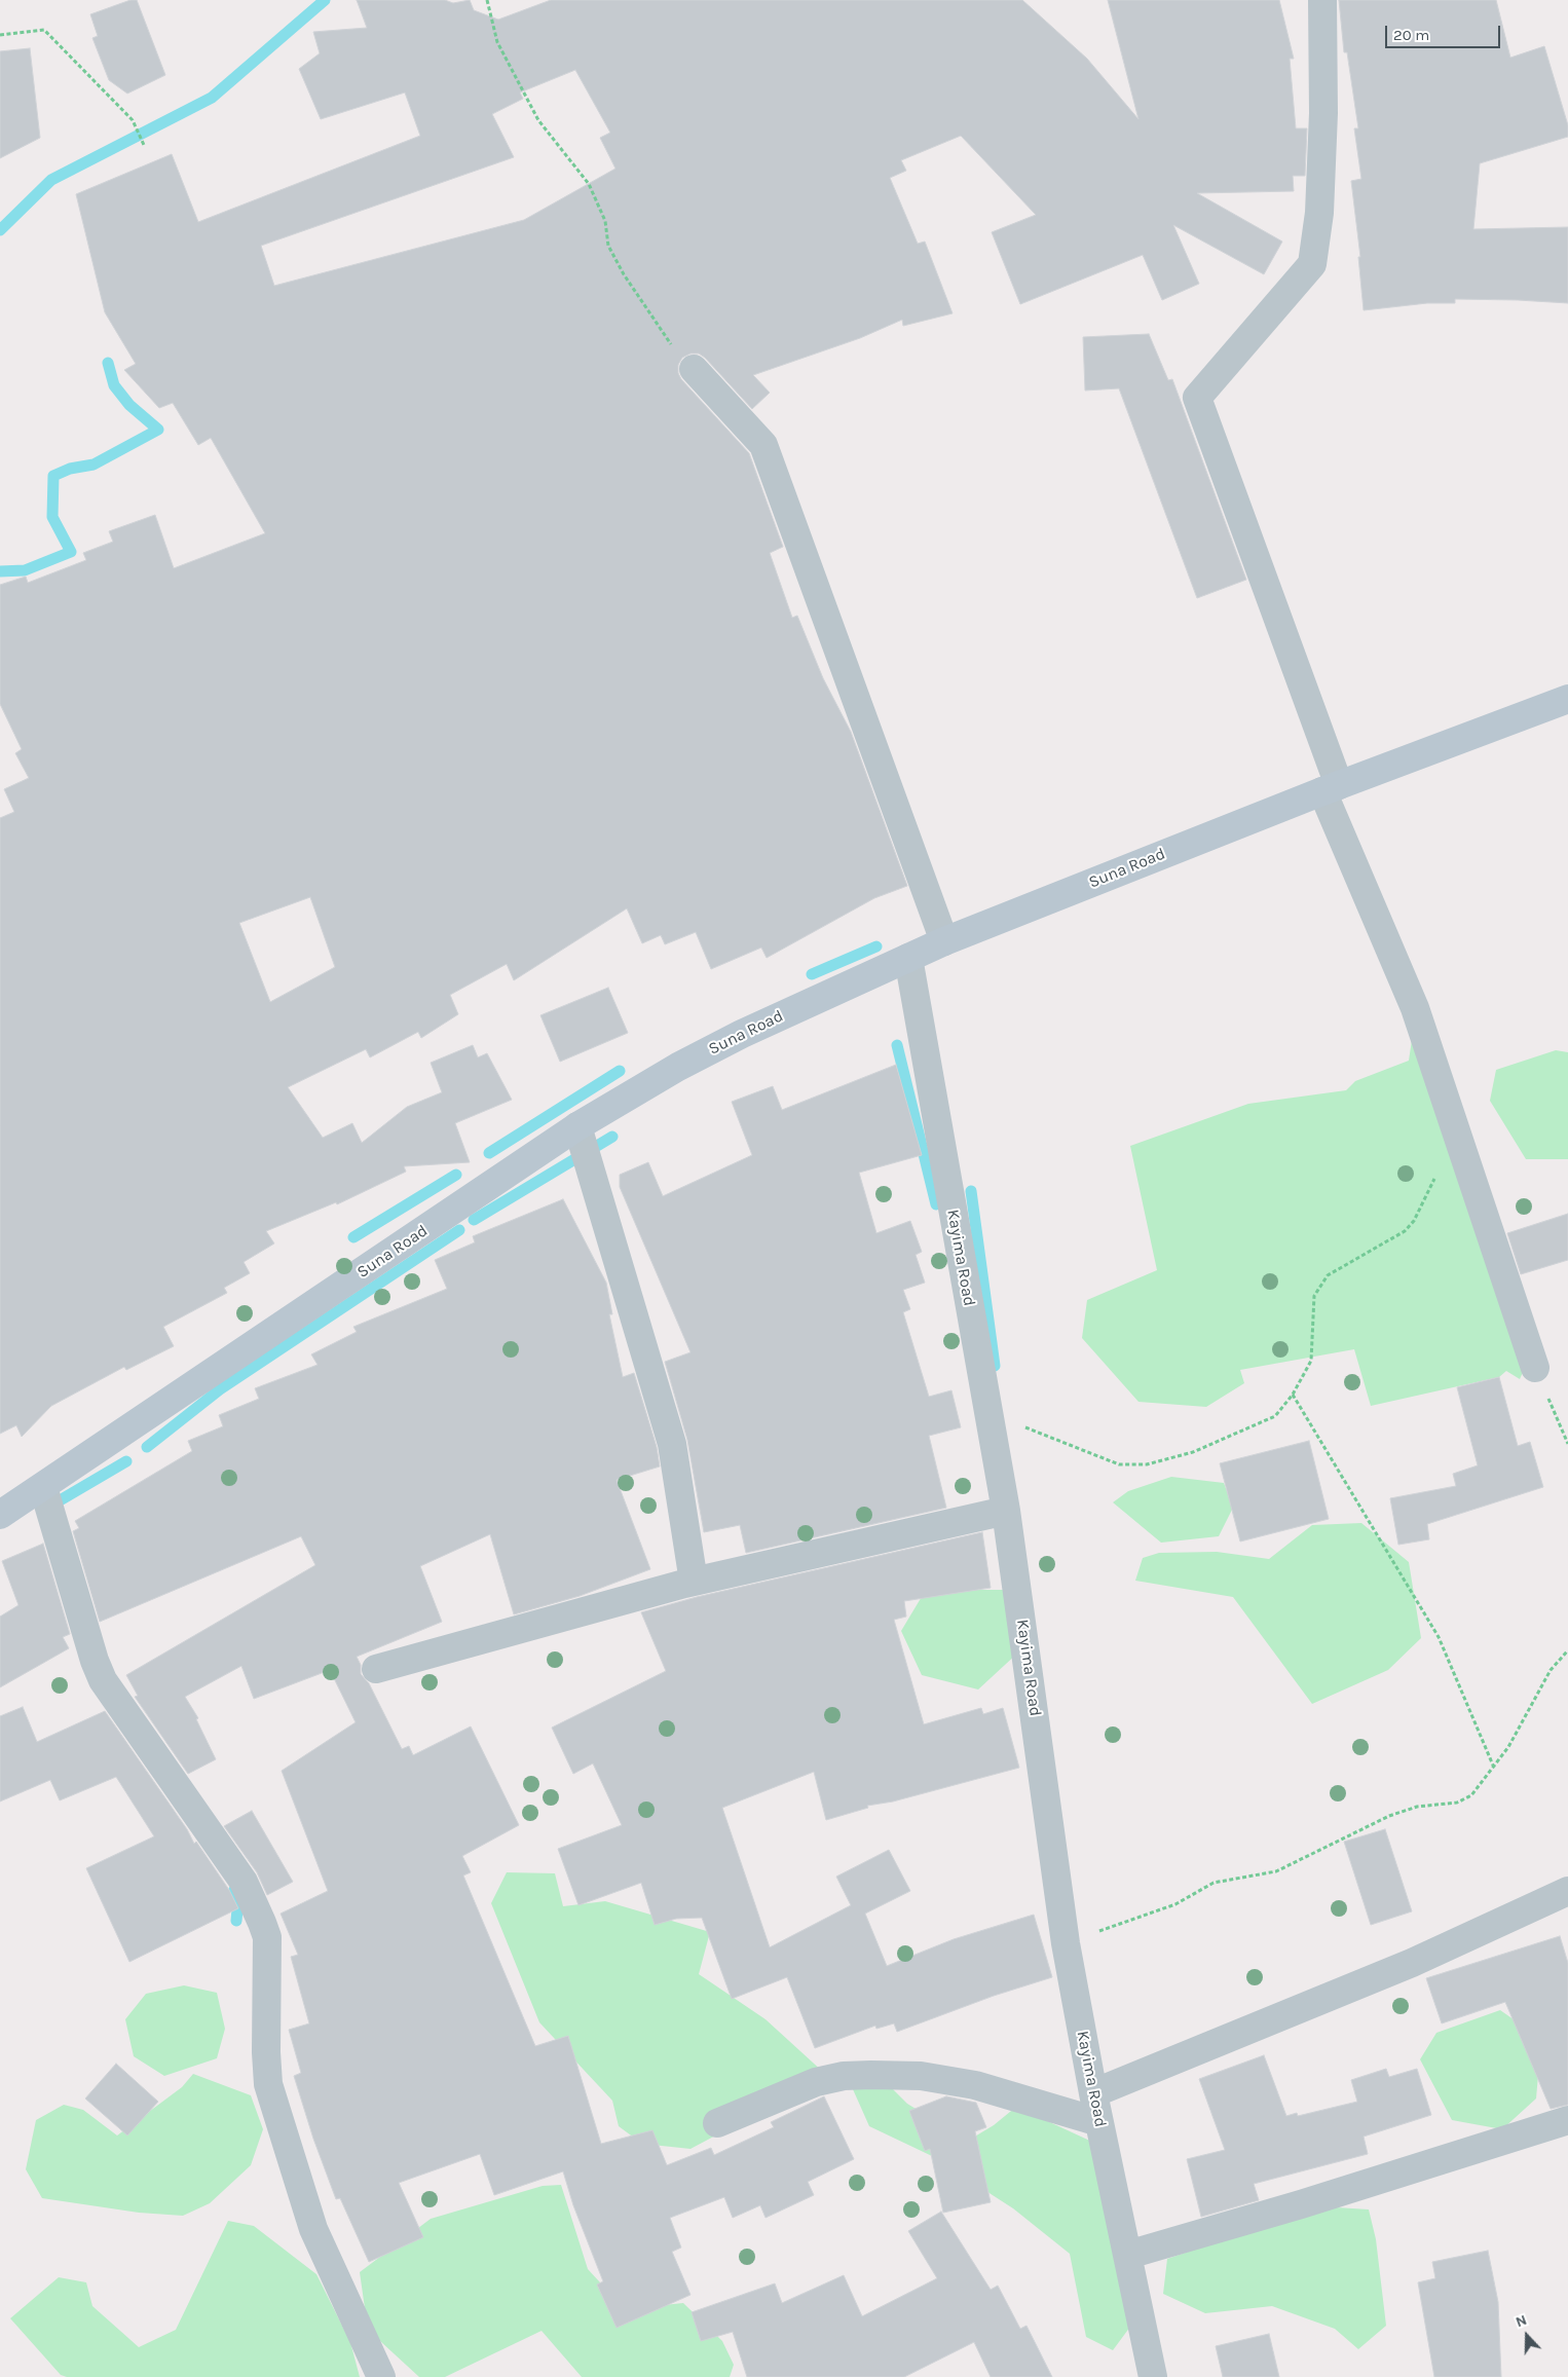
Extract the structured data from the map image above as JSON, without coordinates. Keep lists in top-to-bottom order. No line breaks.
{"streets":{"street":["Suna Road","Kayima Road"]},"crossings":[["Suna Road","Kayima Road"]],"scale_bar":"20 m","north":"top"}
